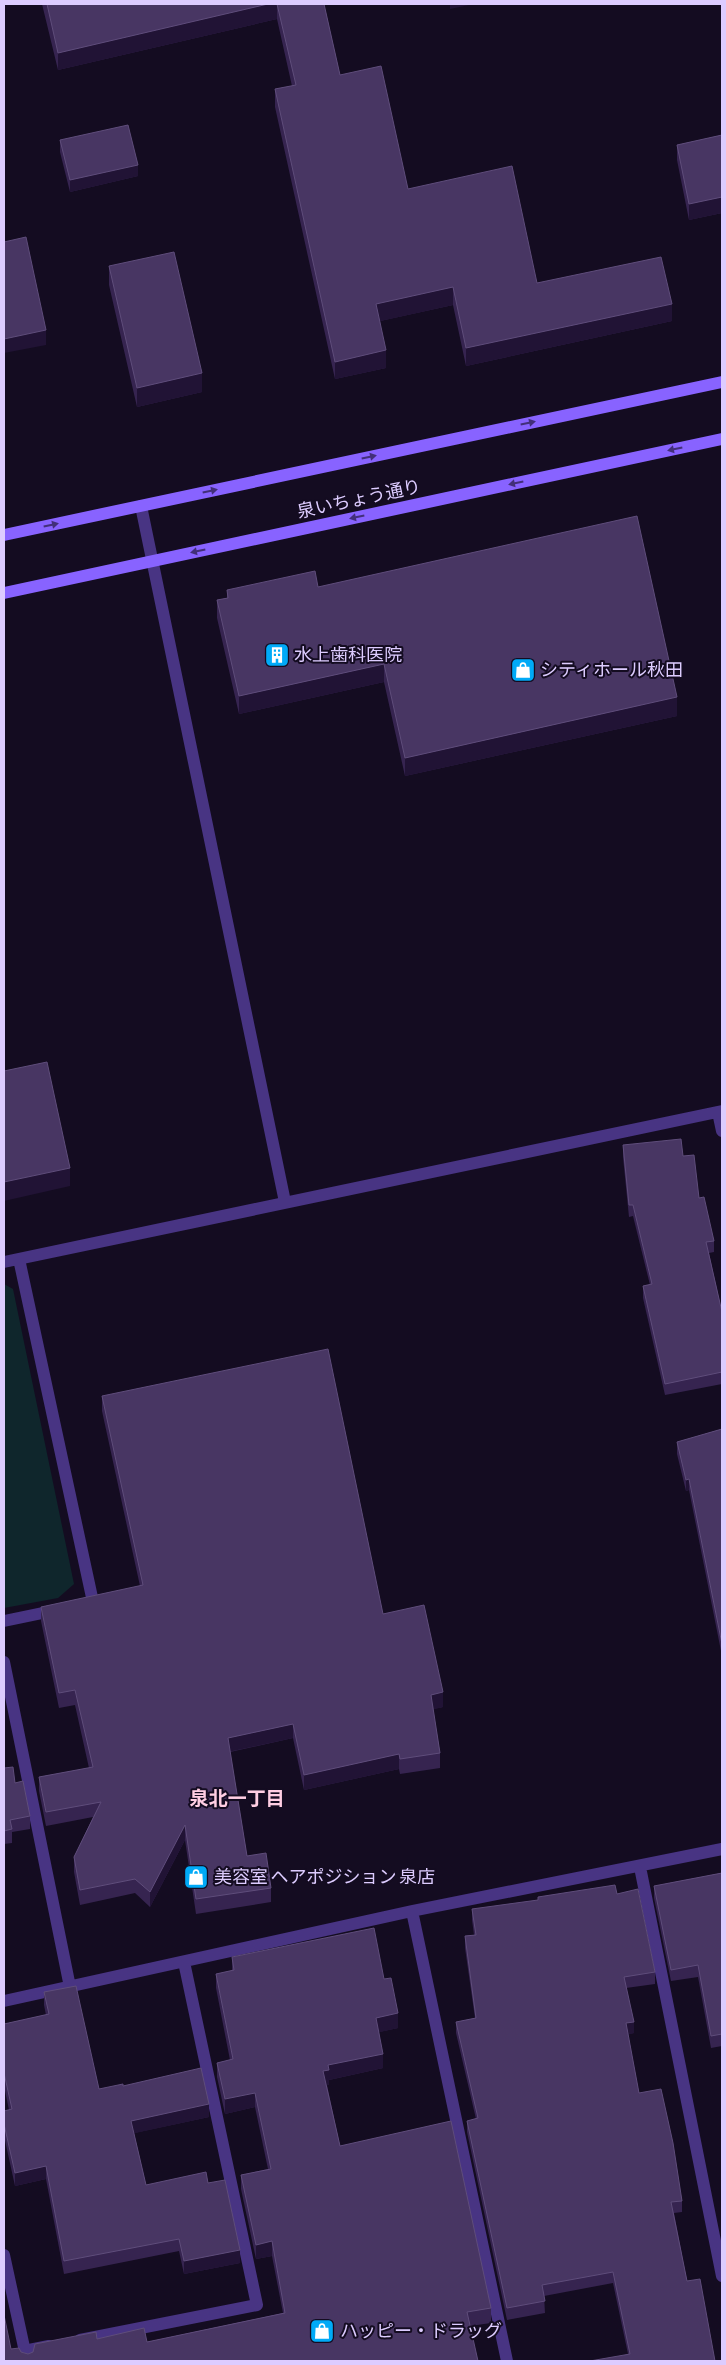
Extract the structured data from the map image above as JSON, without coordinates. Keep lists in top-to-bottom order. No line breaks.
{"streets":{"main road":["泉いちょう通り"]},"districts":["泉北一丁目"],"places":{"building":["水上歯科医院"],"shop":["シティホール秋田","美容室 ヘアポジション 泉店","ハッピー・ドラッグ"]}}
